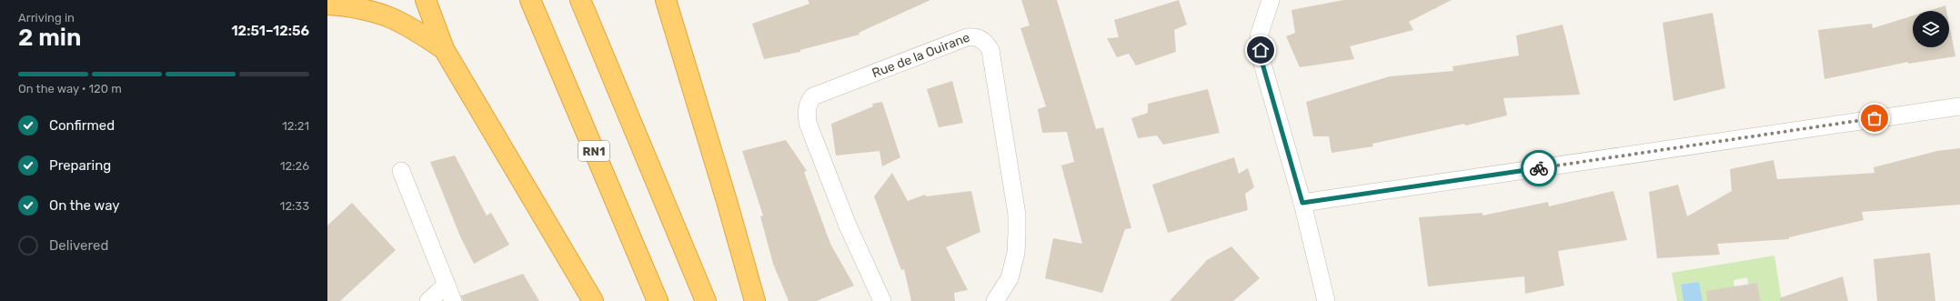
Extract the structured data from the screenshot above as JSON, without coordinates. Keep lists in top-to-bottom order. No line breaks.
{"streets":{"highway":["RN1"],"street":["Rue de la Ouirane"]},"page":{"heading":["2 min","Arriving in","12:51–12:56"],"bar":"On the way · 120 m","list":[["Confirmed","12:21"],["Preparing","12:26"],["On the way","12:33"],"Delivered"]}}
